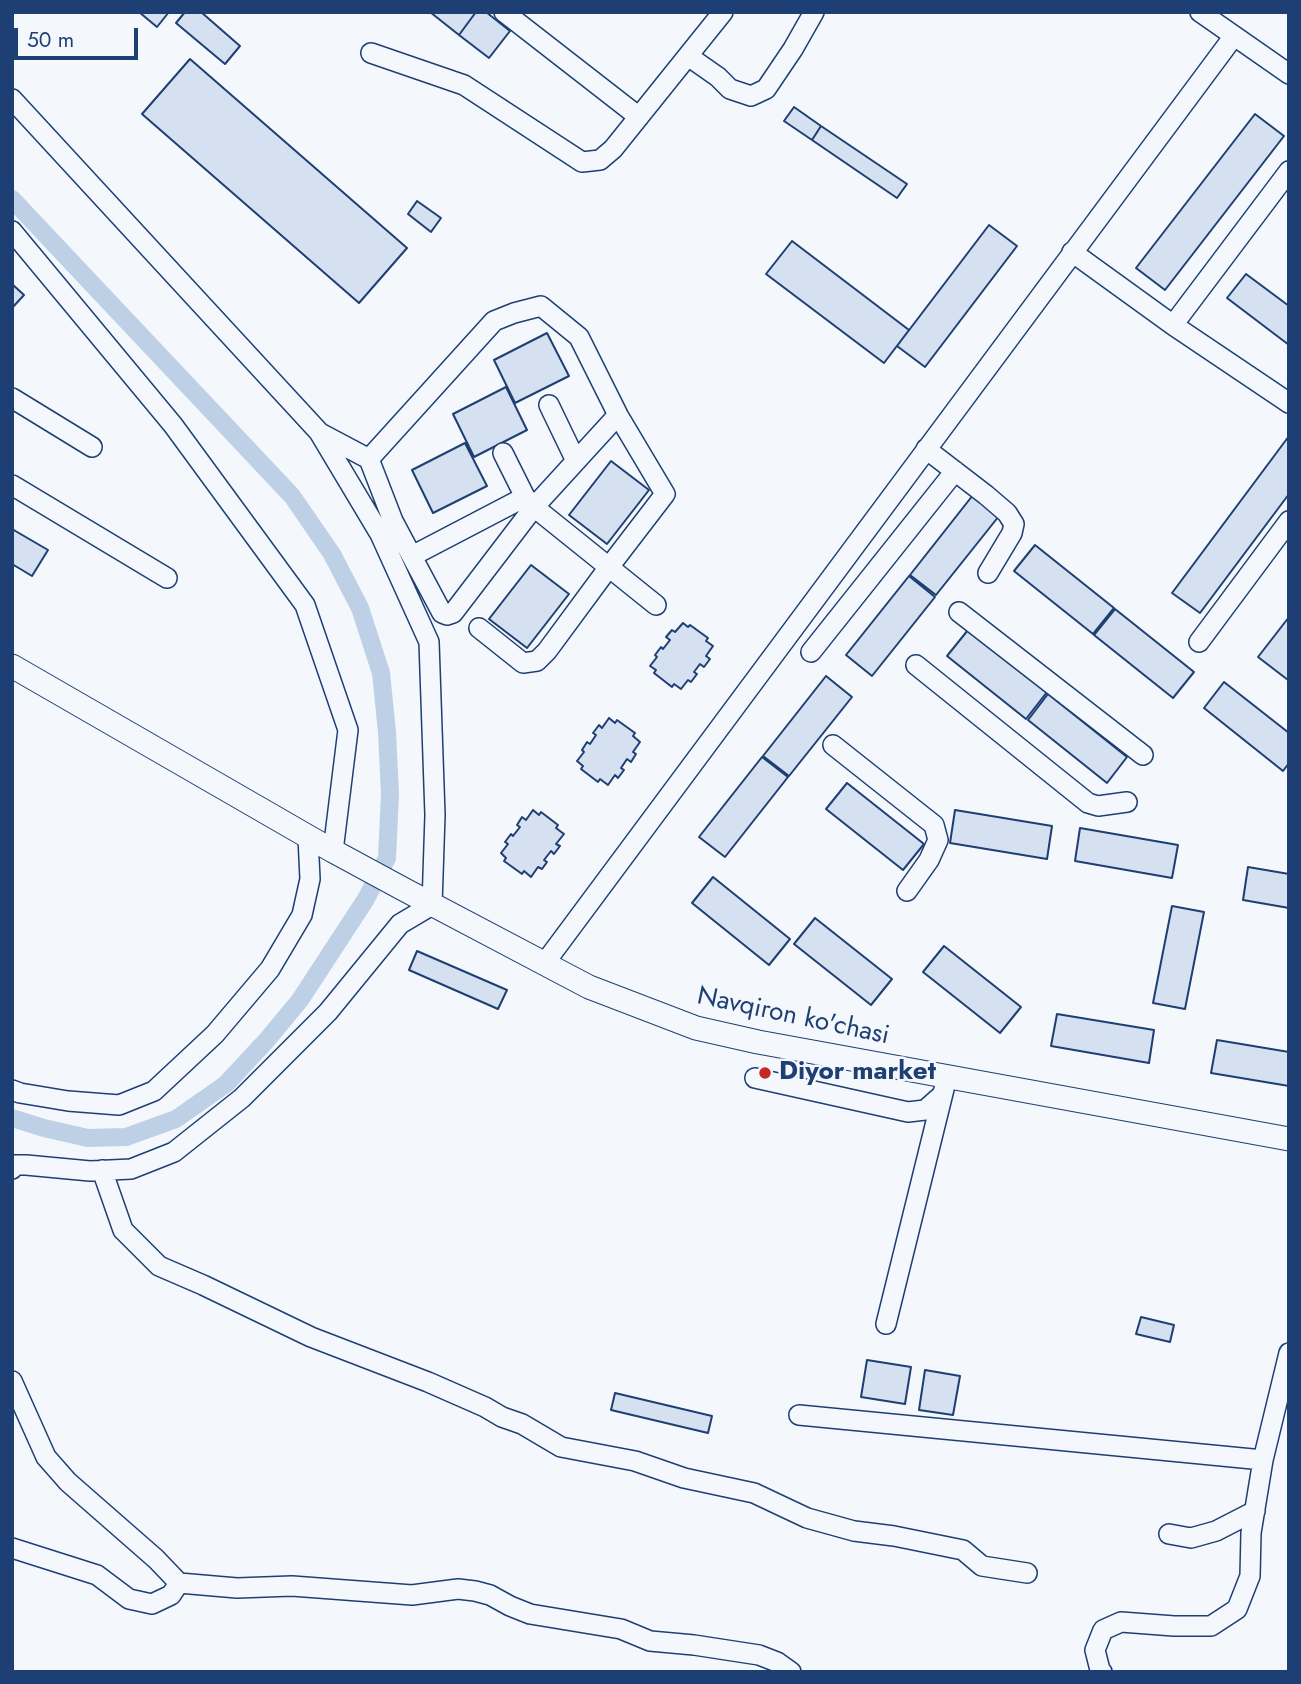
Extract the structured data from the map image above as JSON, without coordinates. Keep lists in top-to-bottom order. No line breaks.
{"streets":{"main road":["Navqiron ko'chasi"]},"places":["Diyor market"],"scale_bar":"50 m"}
